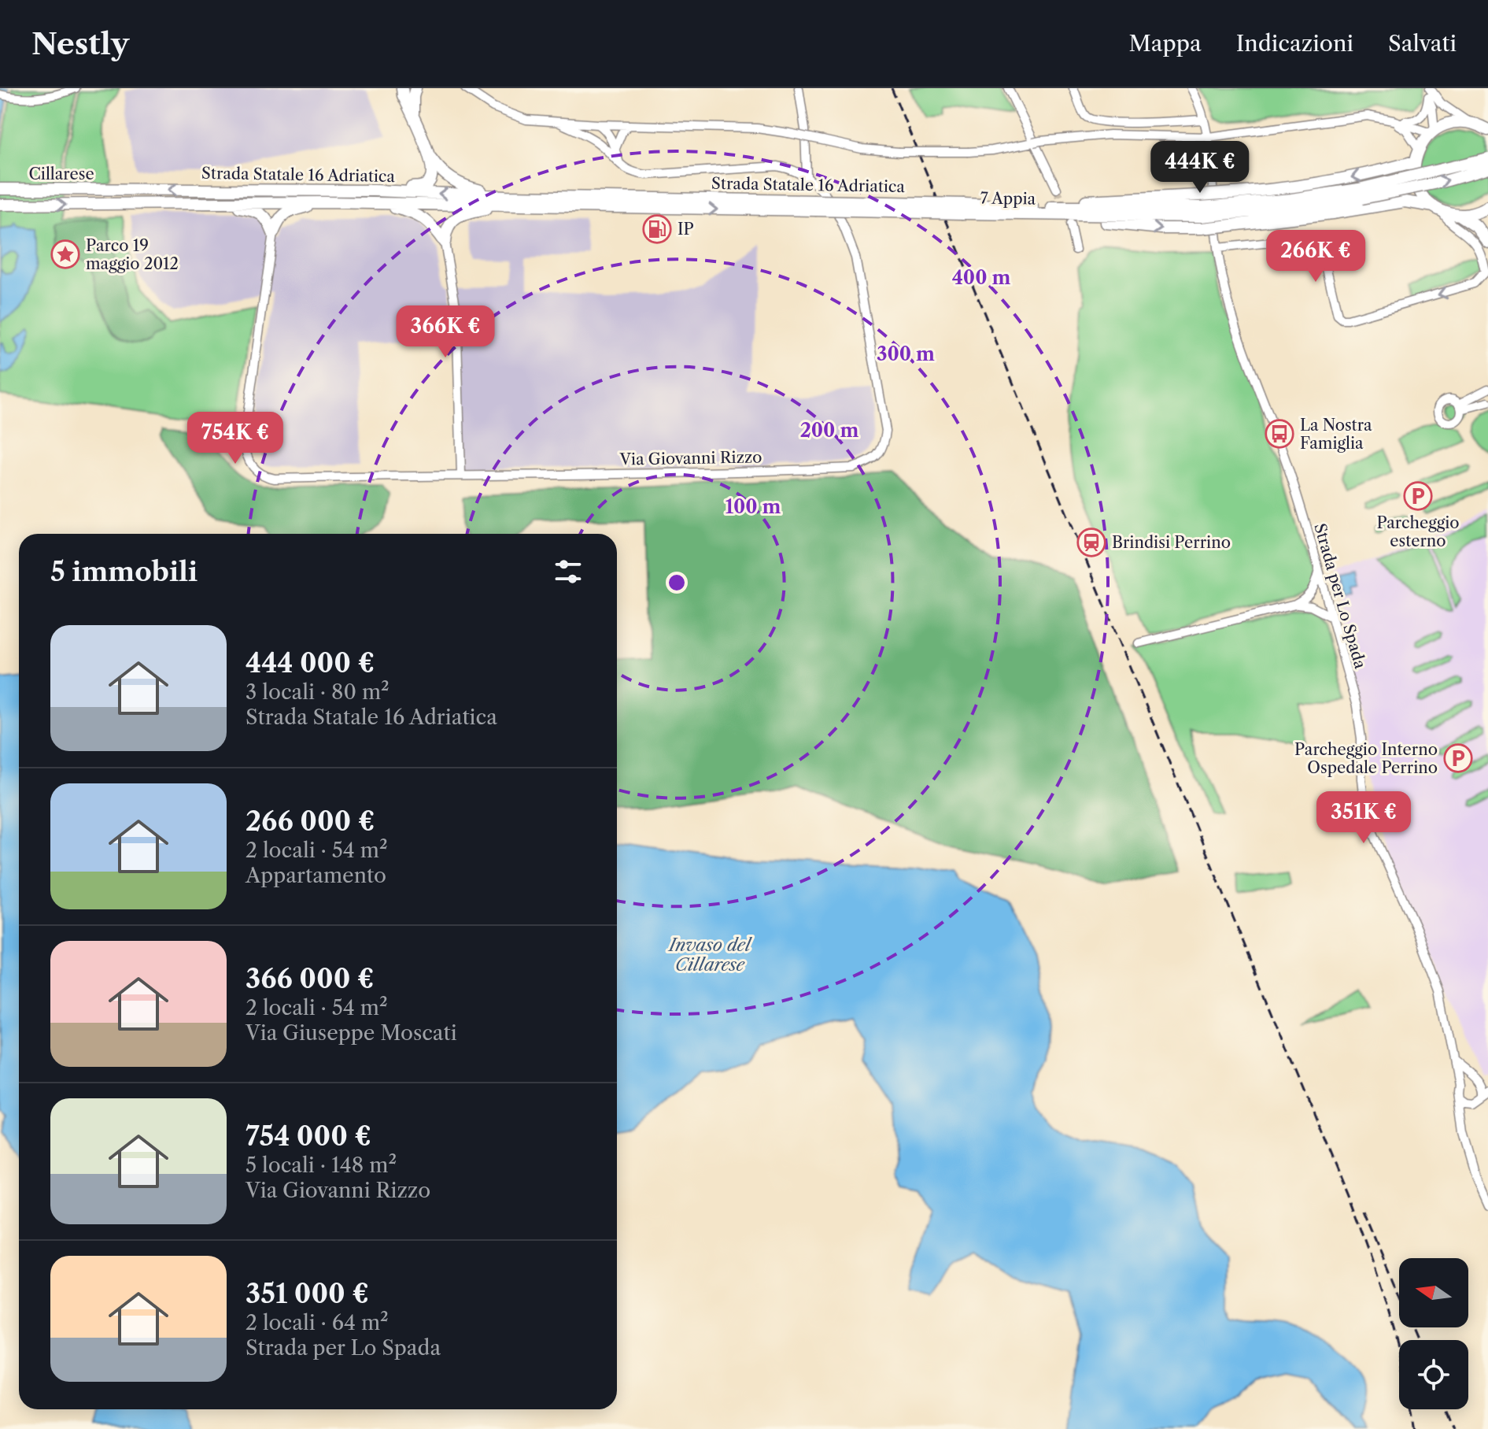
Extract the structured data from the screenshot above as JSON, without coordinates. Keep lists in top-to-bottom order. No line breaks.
{"streets":{"highway":["Cillarese","Strada Statale 16 Adriatica","7 Appia"],"street":["Via Giovanni Rizzo","Strada per Lo Spada"]},"crossings":[["Cillarese","Strada Statale 16 Adriatica"],["Strada Statale 16 Adriatica","7 Appia"]],"water":["Invaso del Cillarese"],"places":{"fuel station":["IP"],"place":["Parco 19 maggio 2012"],"bus stop":["La Nostra Famiglia"],"parking":["Parcheggio esterno","Parcheggio Interno Ospedale Perrino"],"station":["Brindisi Perrino"]},"north":"left","page":{"header":"Nestly","nav":["Mappa","Indicazioni","Salvati"],"price":["444K €","266K €","366K €","754K €","351K €"],"heading":"5 immobili","list":[{"name":"444 000 €","note":"3 locali · 80 m² · Strada Statale 16 Adriatica"},{"name":"266 000 €","note":"2 locali · 54 m² · Appartamento"},{"name":"366 000 €","note":"2 locali · 54 m² · Via Giuseppe Moscati"},{"name":"754 000 €","note":"5 locali · 148 m² · Via Giovanni Rizzo"},{"name":"351 000 €","note":"2 locali · 64 m² · Strada per Lo Spada"}]},"rings":["400 m","300 m","200 m","100 m"]}
